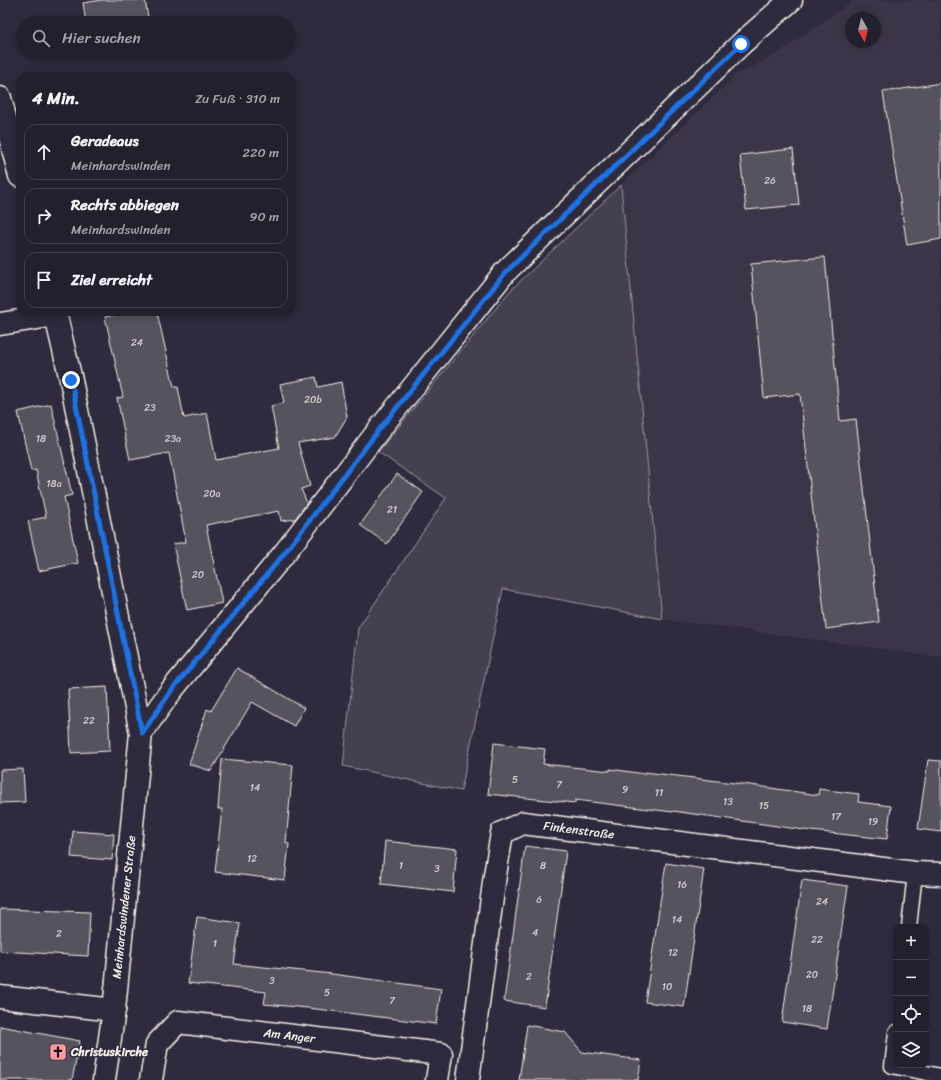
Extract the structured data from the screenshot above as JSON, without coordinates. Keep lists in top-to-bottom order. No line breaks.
{"streets":{"street":["Finkenstraße","Meinhardswindener Straße","Am Anger"]},"crossings":[["Finkenstraße","Am Anger"]],"places":{"church":["Christuskirche"]},"house_numbers":["26","24","20b","23","18","23a","18a","20a","21","20","22","5","7","14","9","11","13","15","17","19","12","1","8","3","16","6","24","14","4","2","22","1","12","20","2","3","10","5","7","18"],"north":"bottom","page":{"search":"Hier suchen","heading":["4 Min.","Zu Fuß · 310 m"],"list":[["Geradeaus","Meinhardswinden","220 m"],["Rechts abbiegen","Meinhardswinden","90 m"],"Ziel erreicht"],"map_buttons":["+","−"]}}
